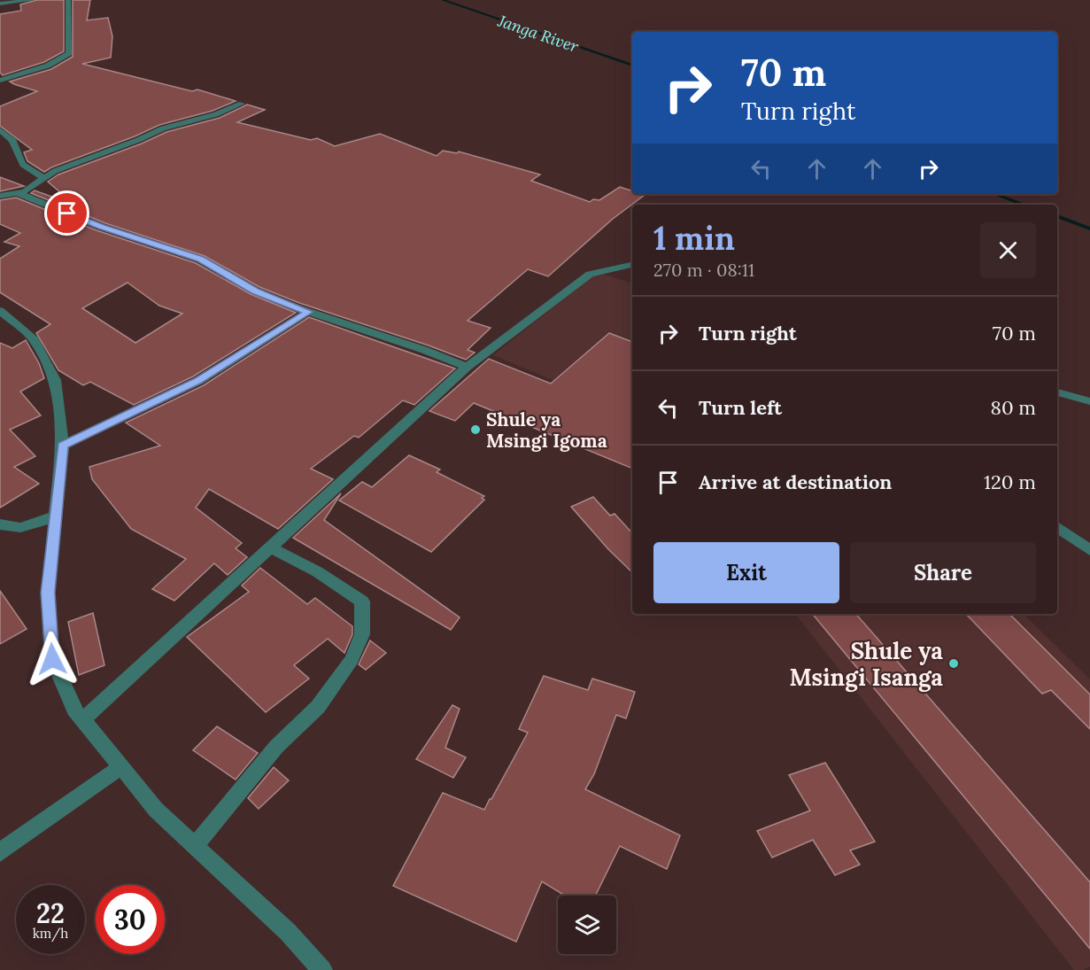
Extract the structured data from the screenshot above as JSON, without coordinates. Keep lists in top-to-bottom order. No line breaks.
{"water":["Janga River"],"places":["Shule ya Msingi Igoma","Shule ya Msingi Isanga"],"page":{"turn":["70 m","Turn right"],"heading":["1 min","270 m · 08:11"],"list":[{"name":"Turn right","value":"70 m"},{"name":"Turn left","value":"80 m"},{"name":"Arrive at destination","value":"120 m"}],"buttons":["Exit","Share"],"speed":"22 km/h","limit":"30"}}
